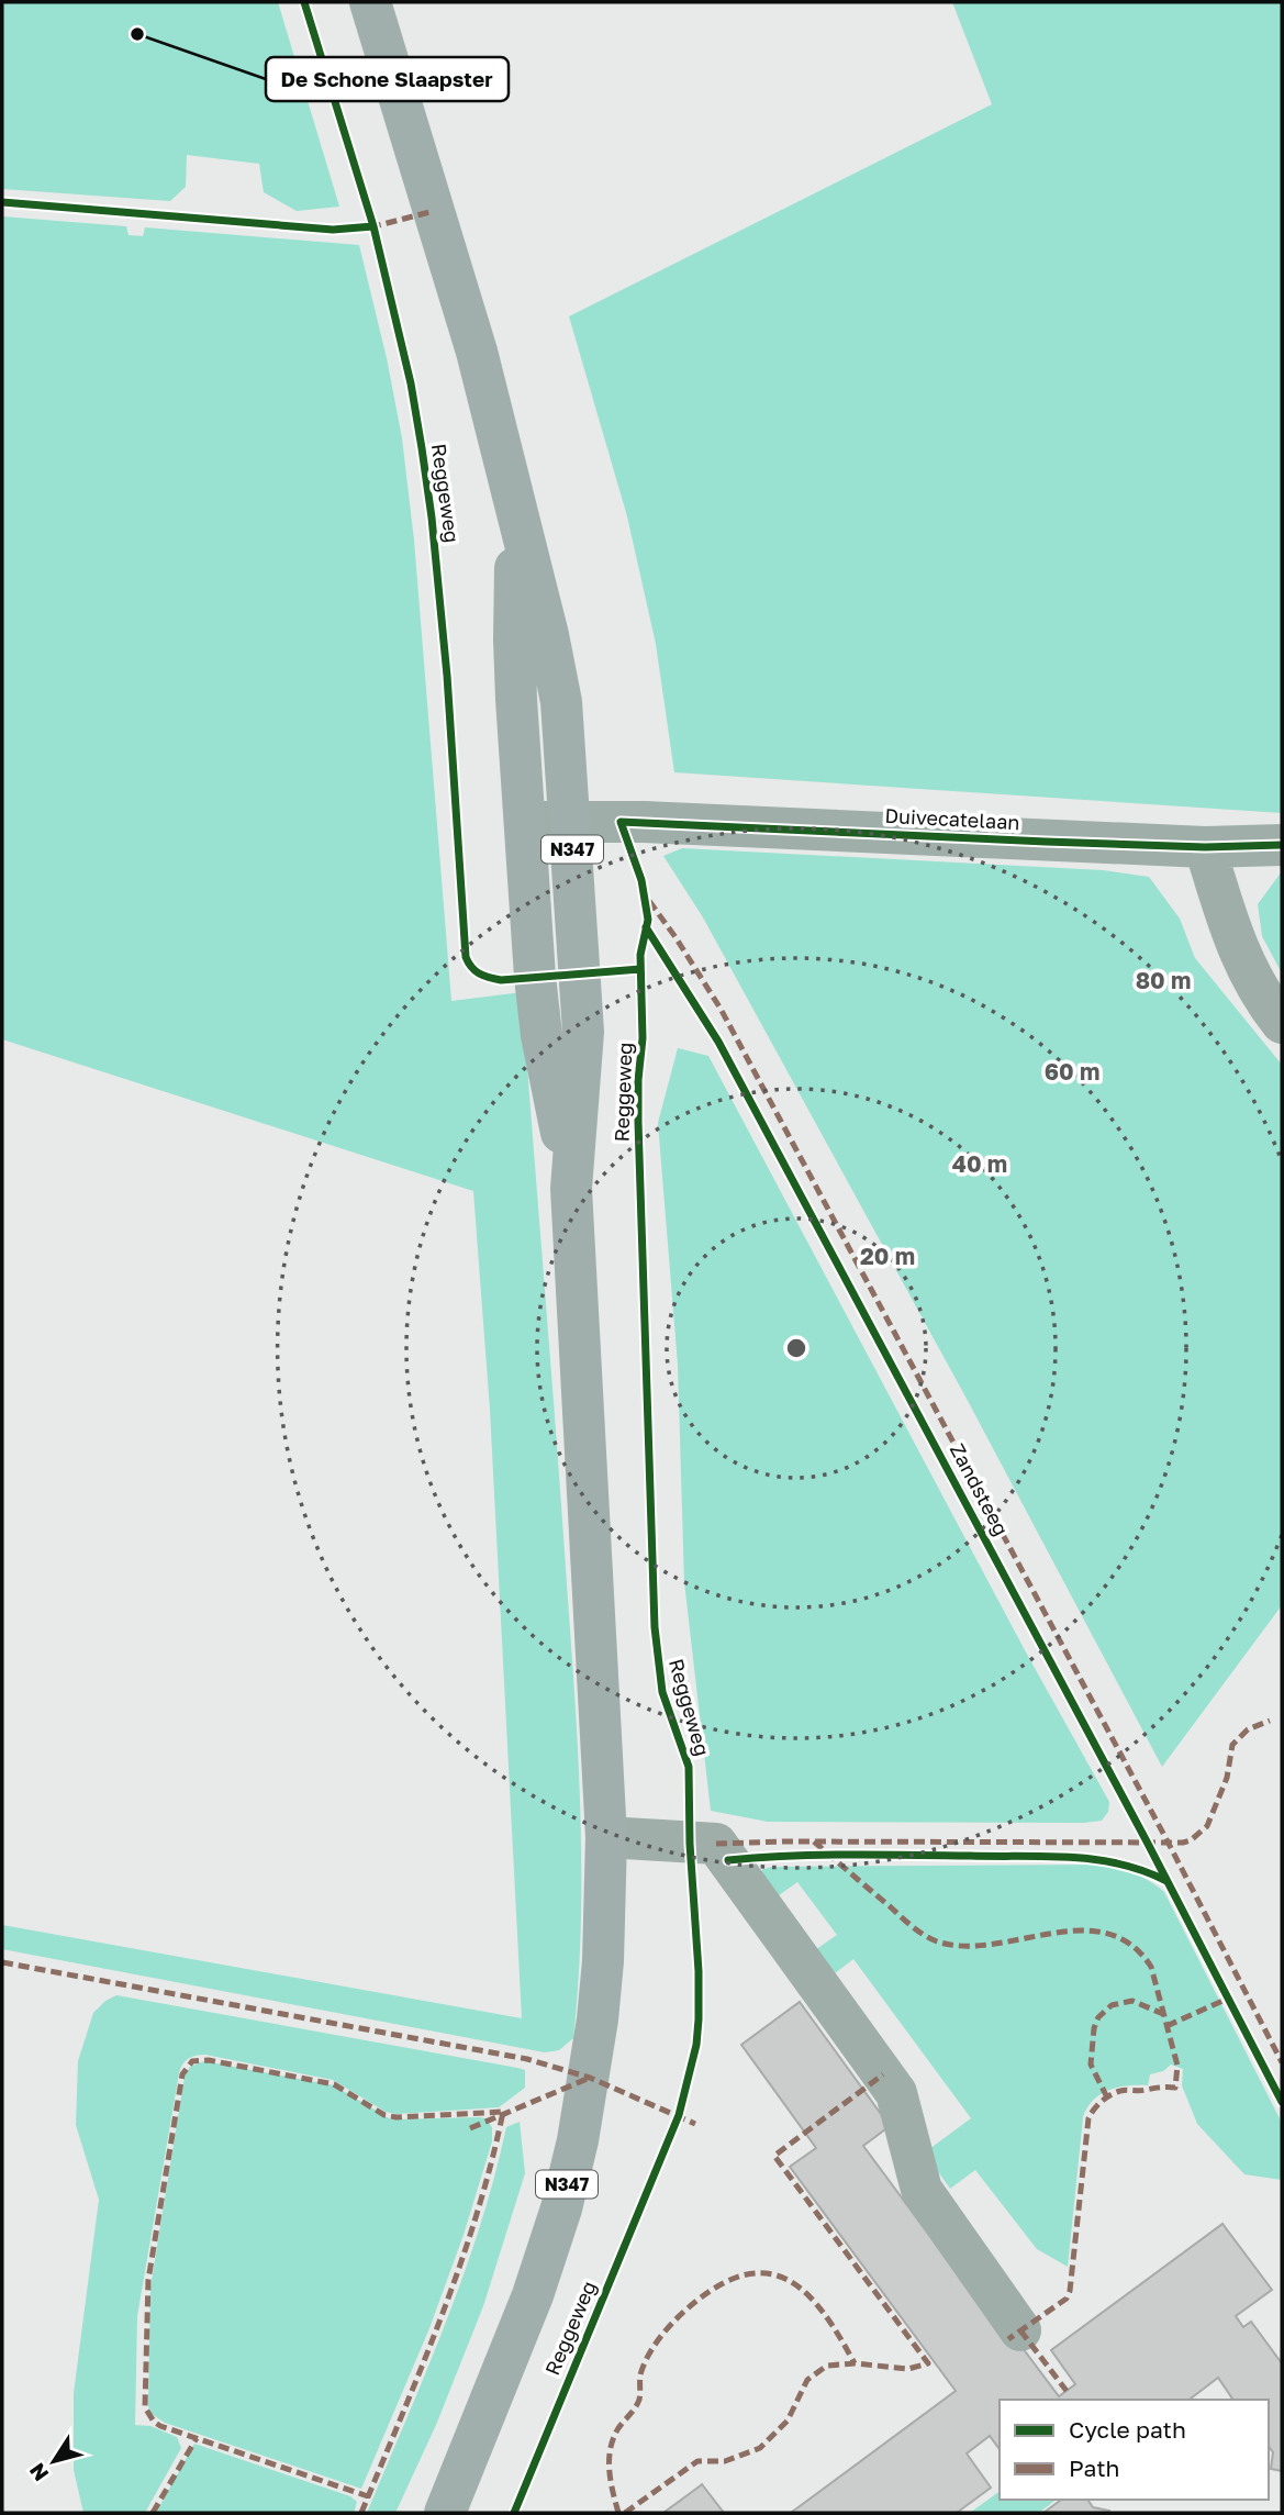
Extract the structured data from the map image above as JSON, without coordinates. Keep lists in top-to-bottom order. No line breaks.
{"streets":{"main road":["N347"],"street":["Duivecatelaan"],"cycle path":["Reggeweg","Zandsteeg"]},"crossings":[["Duivecatelaan","N347"]],"places":["De Schone Slaapster"],"legend":["Cycle path","Path"],"north":"bottom left","rings":["80 m","60 m","40 m","20 m"]}
